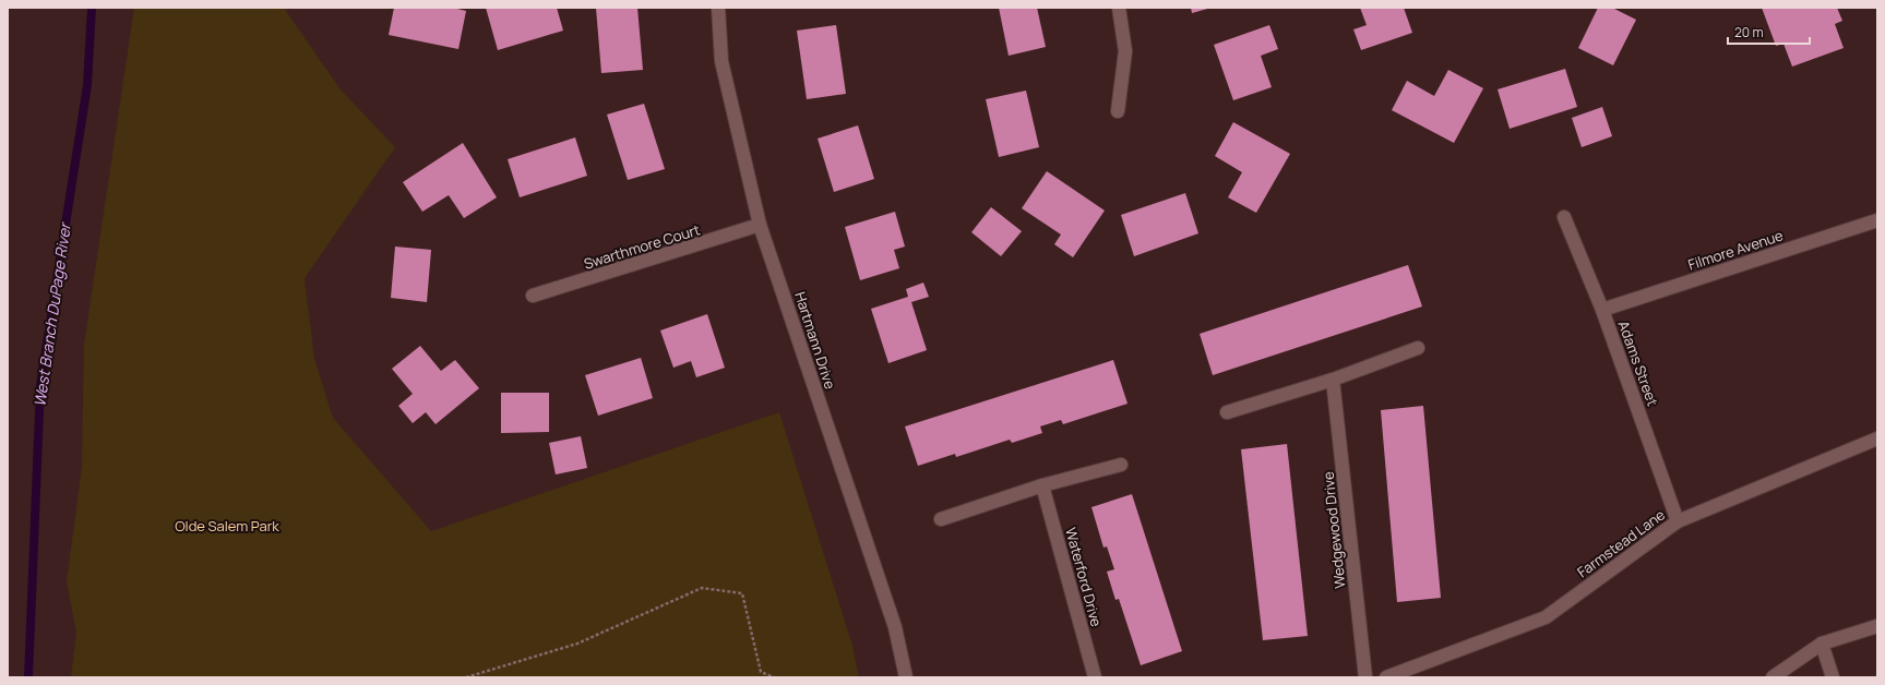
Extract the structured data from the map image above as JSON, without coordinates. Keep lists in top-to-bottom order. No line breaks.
{"streets":{"street":["Swarthmore Court","Filmore Avenue","Hartmann Drive","Adams Street","Wedgewood Drive","Farmstead Lane","Waterford Drive"]},"crossings":[["Swarthmore Court","Hartmann Drive"],["Filmore Avenue","Adams Street"],["Adams Street","Farmstead Lane"]],"water":["West Branch DuPage River"],"parks":["Olde Salem Park"],"scale_bar":"20 m"}
